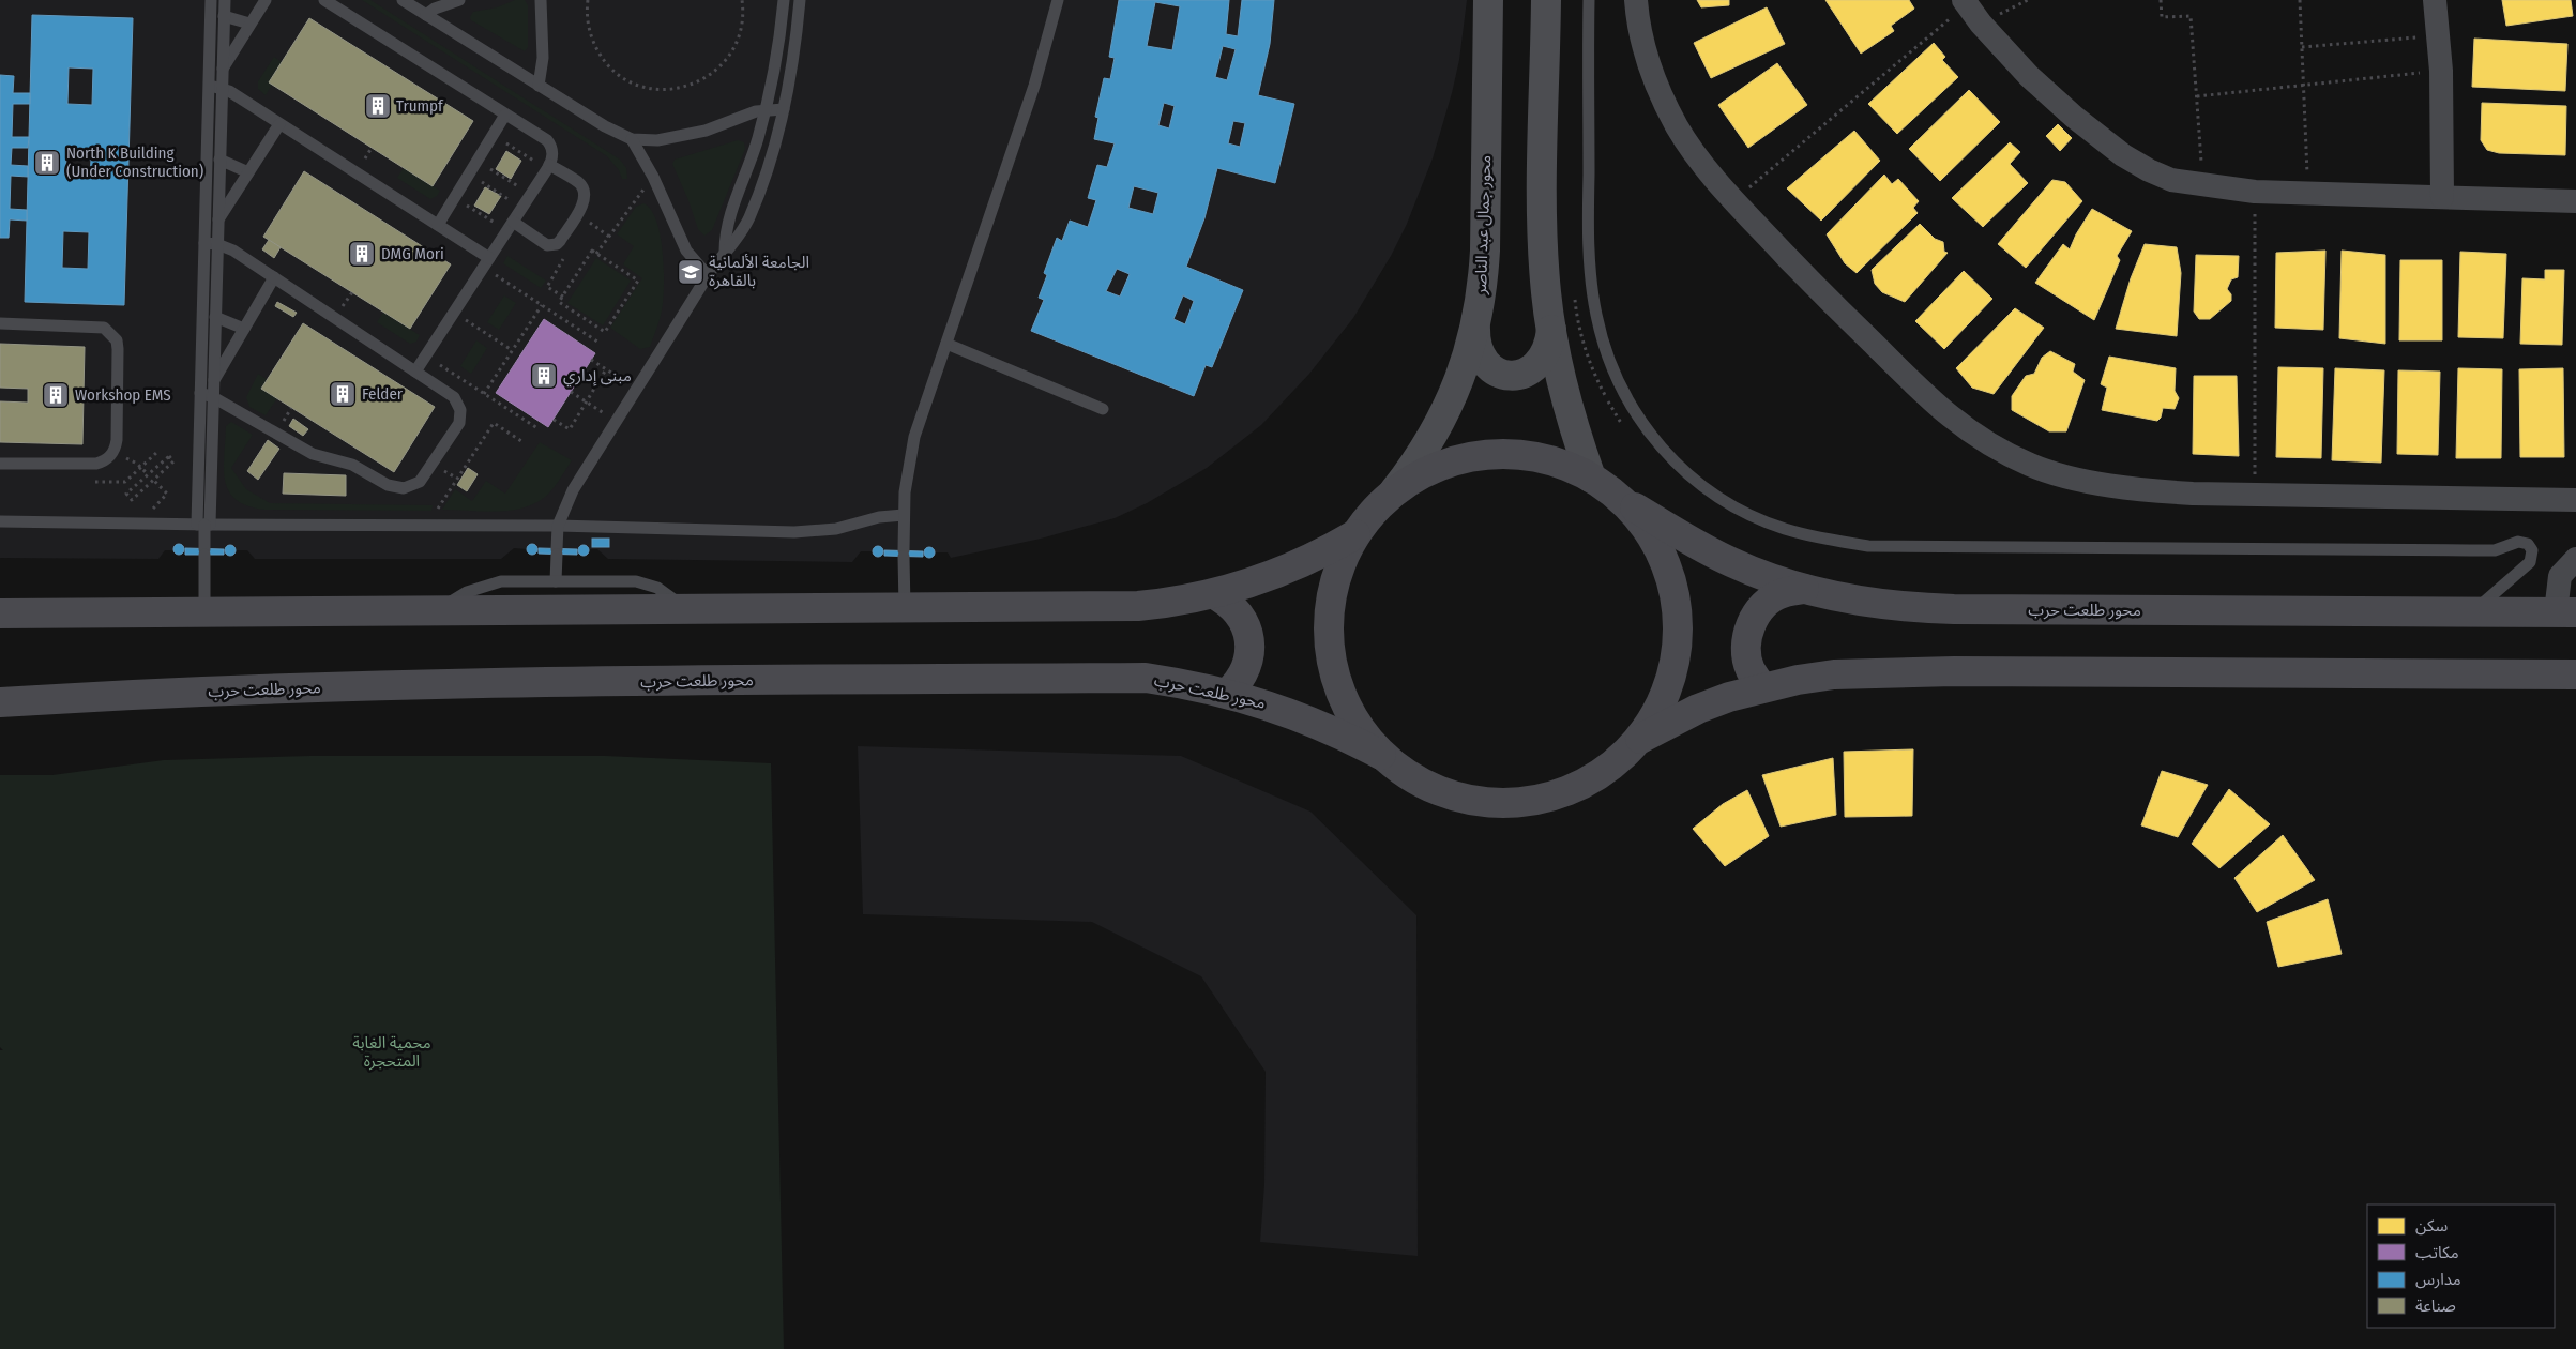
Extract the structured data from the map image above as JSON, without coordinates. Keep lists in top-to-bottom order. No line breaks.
{"streets":{"main road":["محور جمال عبد الناصر","محور طلعت حرب"]},"parks":["محمية الغابة المتحجرة"],"places":{"building":["Trumpf","North K Building (Under Construction)","DMG Mori","مبنى إداري","Felder","Workshop EMS"],"school or university":["الجامعة الألمانية بالقاهرة"]},"legend":["سكن","مكاتب","مدارس","صناعة"]}
